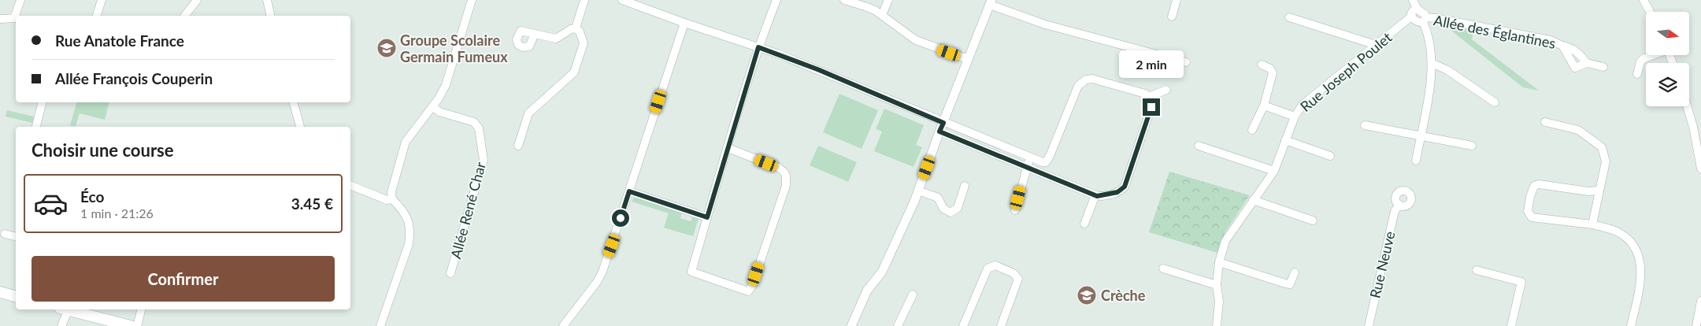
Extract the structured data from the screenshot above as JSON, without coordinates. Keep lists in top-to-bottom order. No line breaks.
{"streets":{"street":["Allée des Églantines","Rue Joseph Poulet","Allée René Char","Rue Neuve"]},"crossings":[["Allée des Églantines","Rue Joseph Poulet"]],"places":{"school or university":["Groupe Scolaire Germain Fumeux","Crèche"]},"north":"right","page":{"banner":["Rue Anatole France","Allée François Couperin"],"bubble":"2 min","heading":"Choisir une course","list":[{"name":"Éco","note":"1 min · 21:26","value":"3.45 €"}],"buttons":"Confirmer"}}
